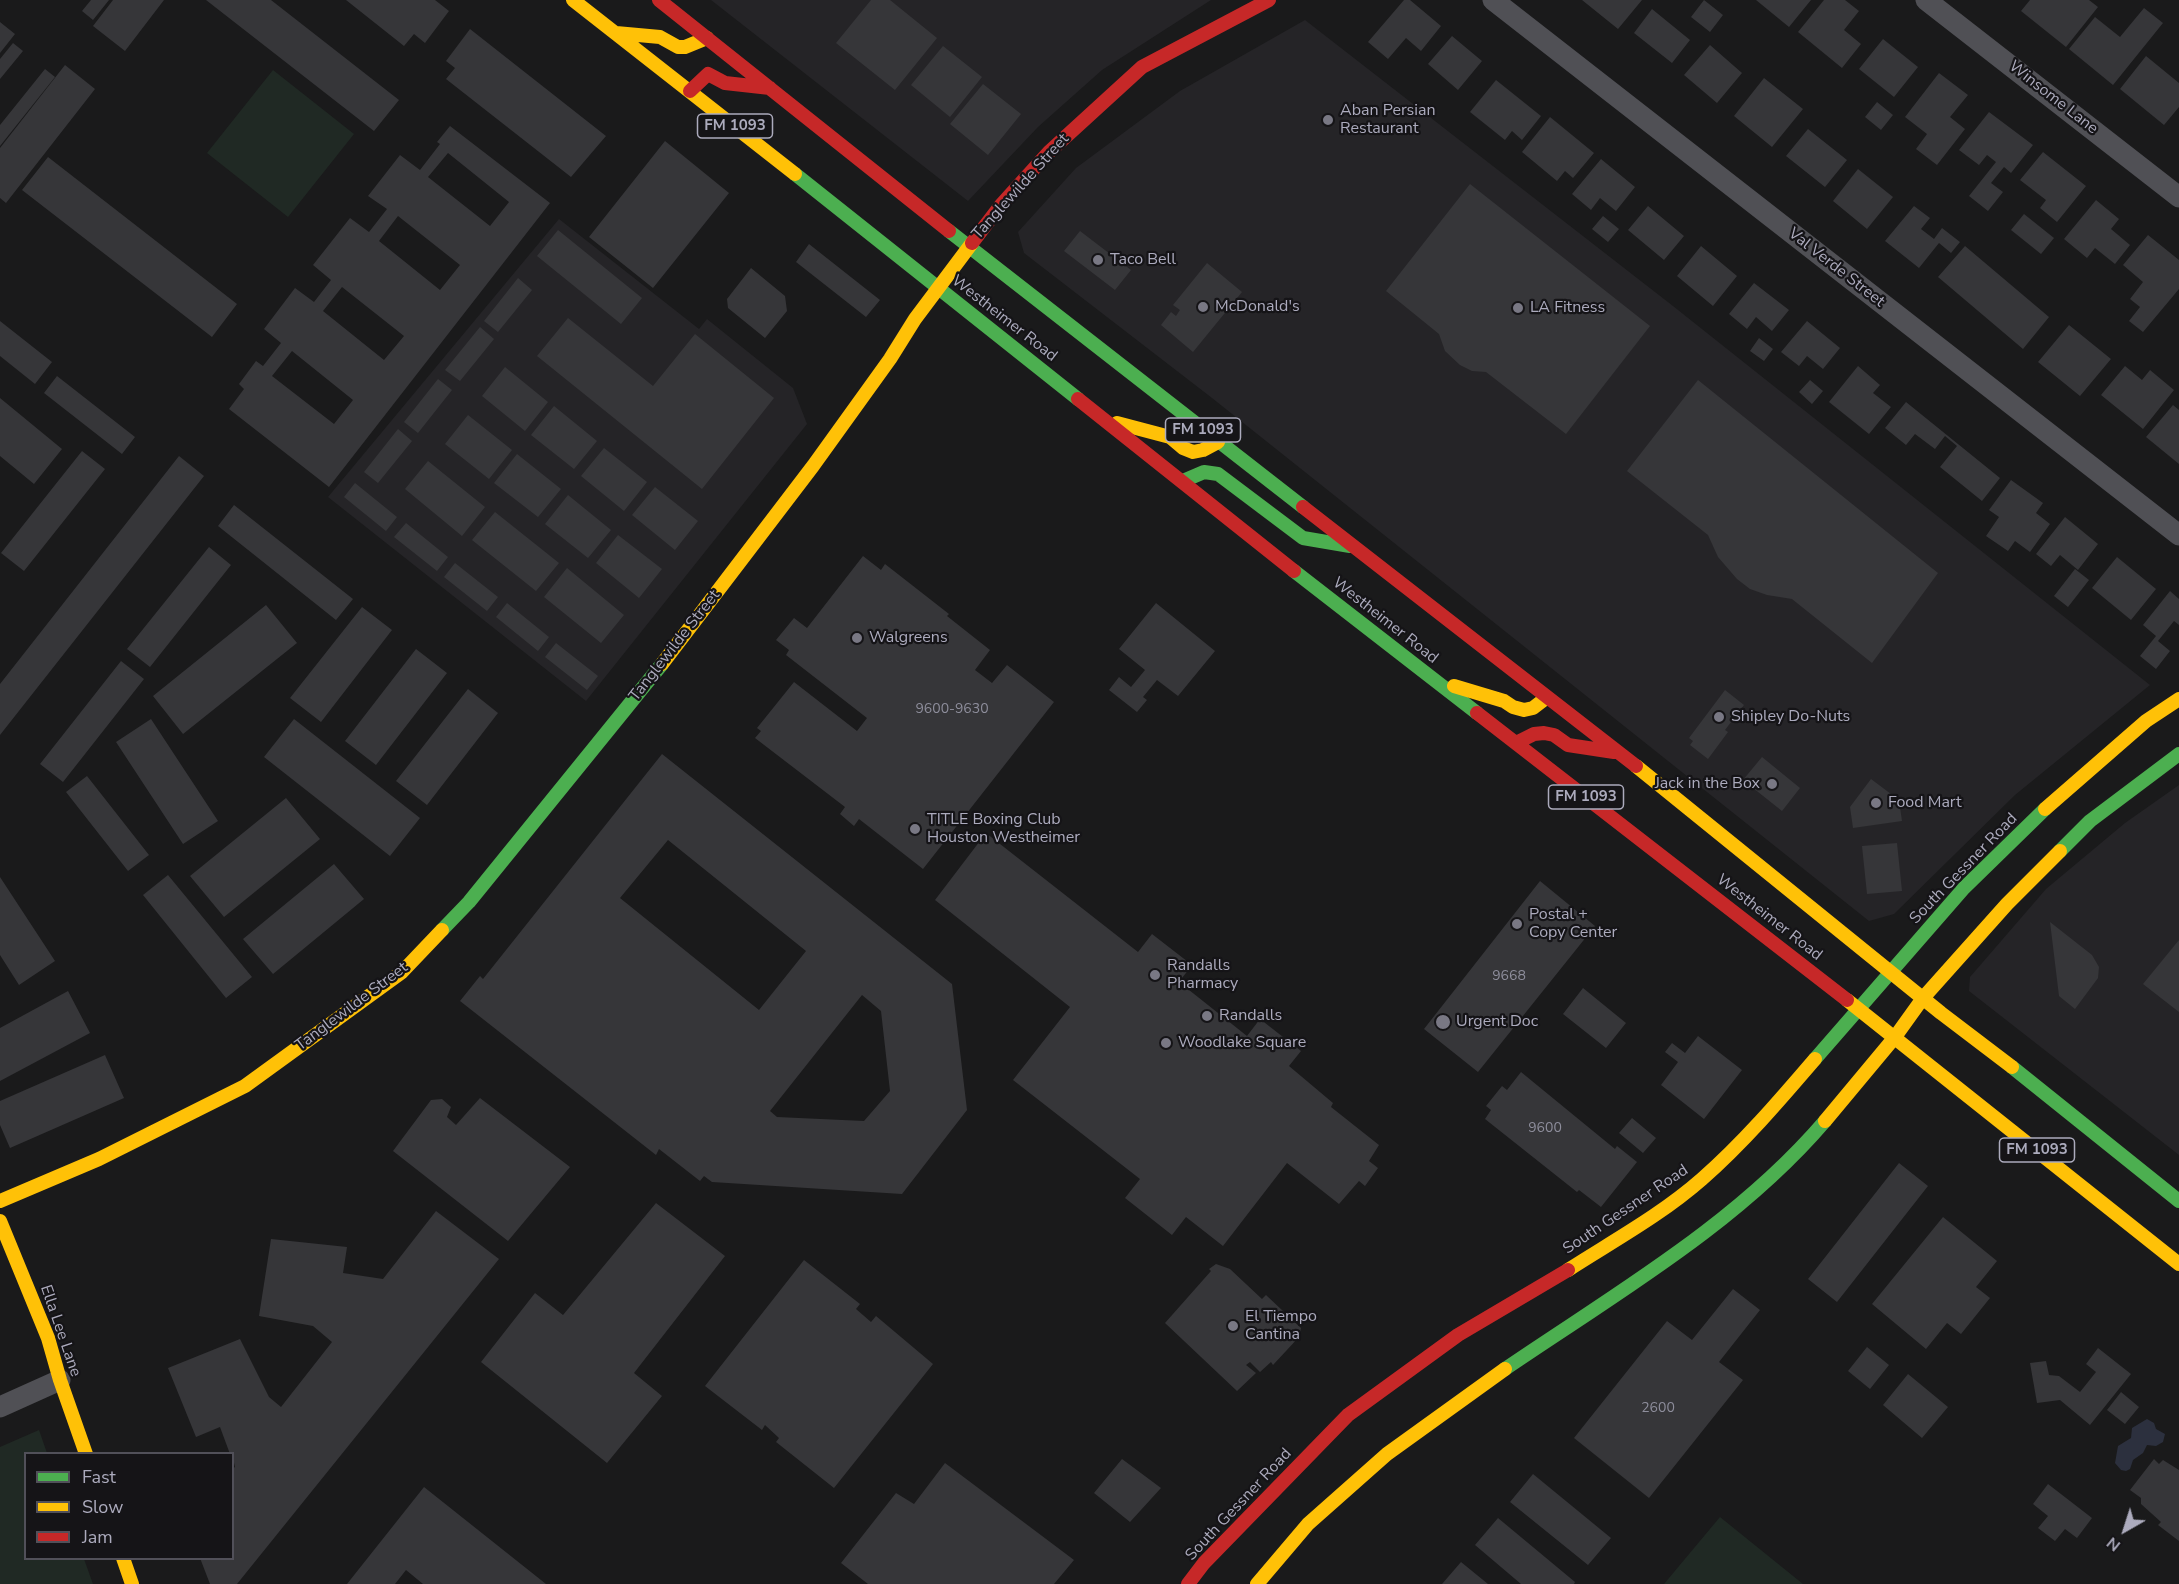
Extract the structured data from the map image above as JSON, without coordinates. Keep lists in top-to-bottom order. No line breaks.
{"streets":{"main road":["FM 1093","Tanglewilde Street","Westheimer Road","South Gessner Road","Ella Lee Lane"],"street":["Winsome Lane","Val Verde Street"]},"crossings":[["Tanglewilde Street","Westheimer Road"],["Westheimer Road","South Gessner Road"]],"places":["Aban Persian Restaurant","Taco Bell","McDonald's","LA Fitness","Walgreens","Shipley Do-Nuts","Jack in the Box","Food Mart","TITLE Boxing Club Houston Westheimer","Postal + Copy Center","Randalls Pharmacy","Randalls","Urgent Doc","Woodlake Square","El Tiempo Cantina"],"house_numbers":["9600-9630","9668","9600","2600"],"legend":["Fast","Slow","Jam"],"north":"bottom left"}
